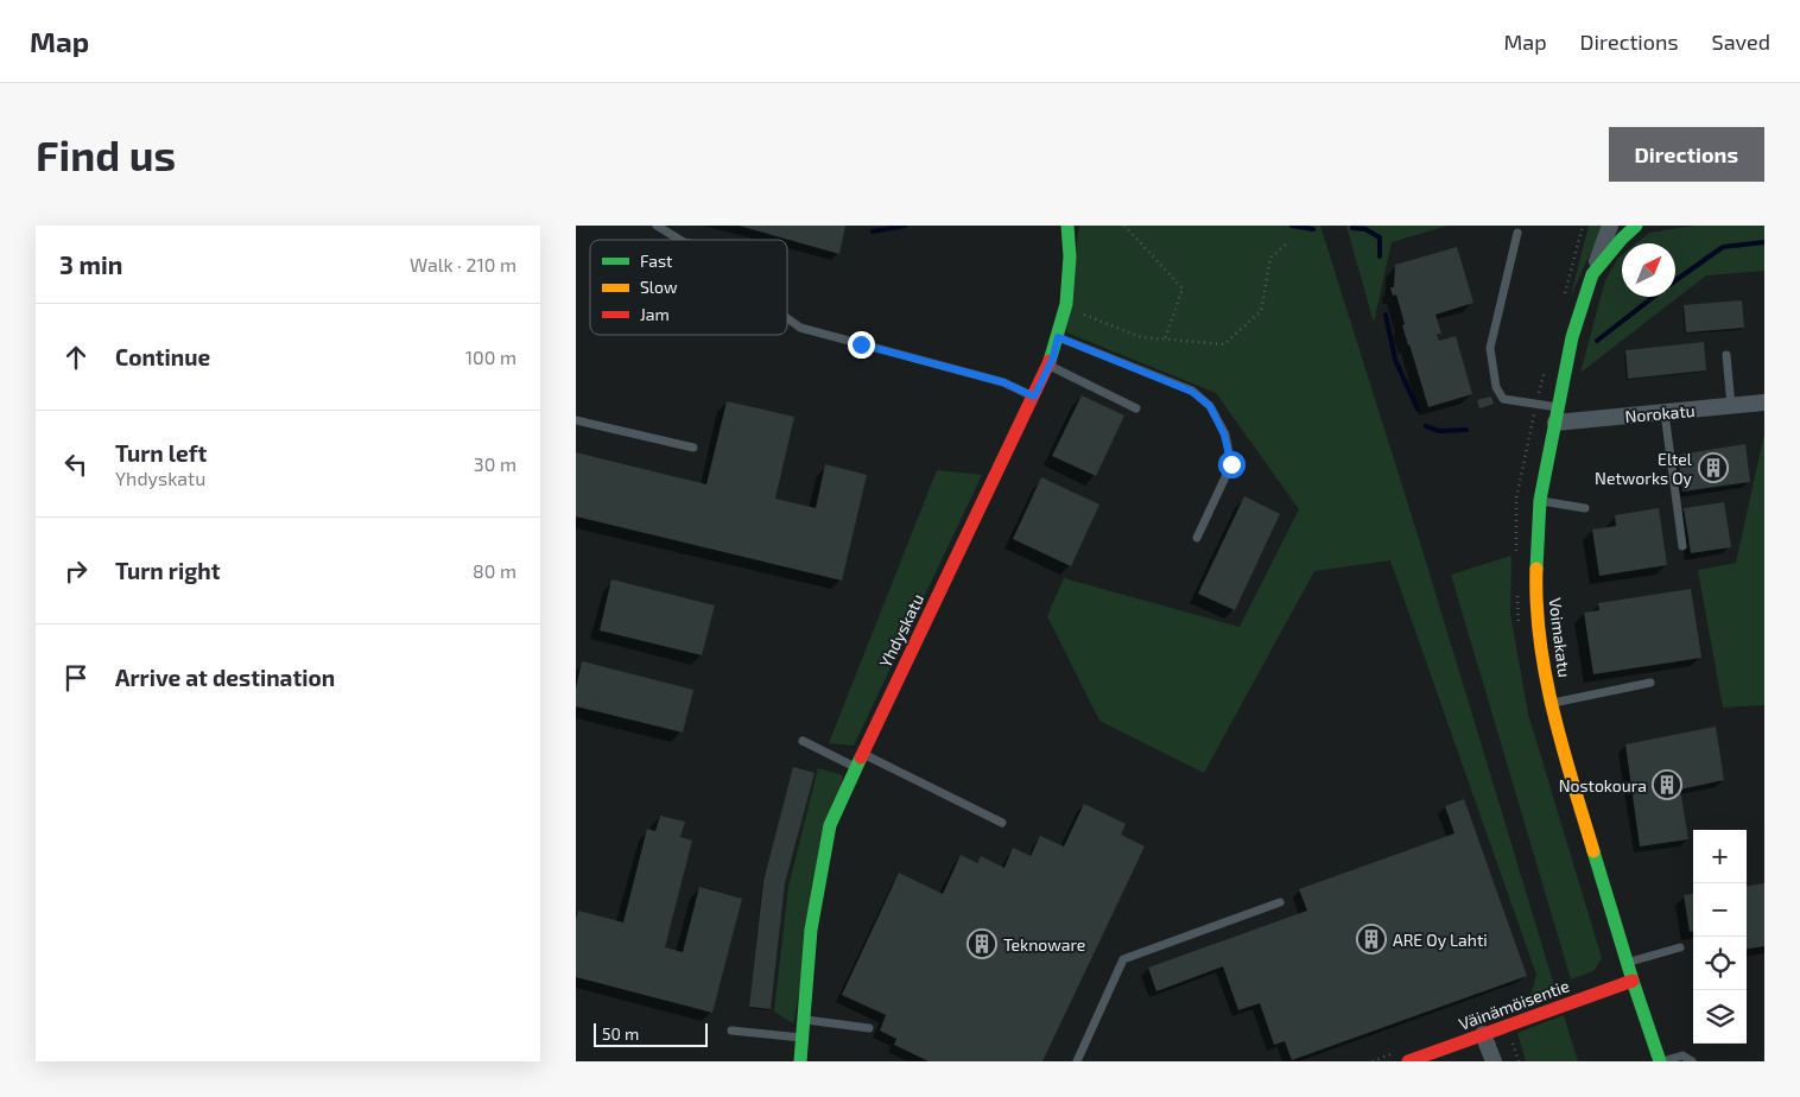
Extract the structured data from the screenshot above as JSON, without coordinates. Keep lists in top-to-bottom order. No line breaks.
{"streets":{"street":["Norokatu","Yhdyskatu","Voimakatu","Väinämöisentie"]},"crossings":[["Norokatu","Voimakatu"],["Voimakatu","Väinämöisentie"]],"places":{"building":["Eltel Networks Oy","Nostokoura","ARE Oy Lahti","Teknoware"]},"legend":["Fast","Slow","Jam"],"scale_bar":"50 m","north":"top right","page":{"header":"Map","nav":["Map","Directions","Saved"],"buttons":"Directions","title":"Find us","heading":["3 min","Walk · 210 m"],"list":[["Continue","100 m"],["Turn left","Yhdyskatu","30 m"],["Turn right","80 m"],"Arrive at destination"],"map_buttons":["+","−"],"scale":"50 m"}}
